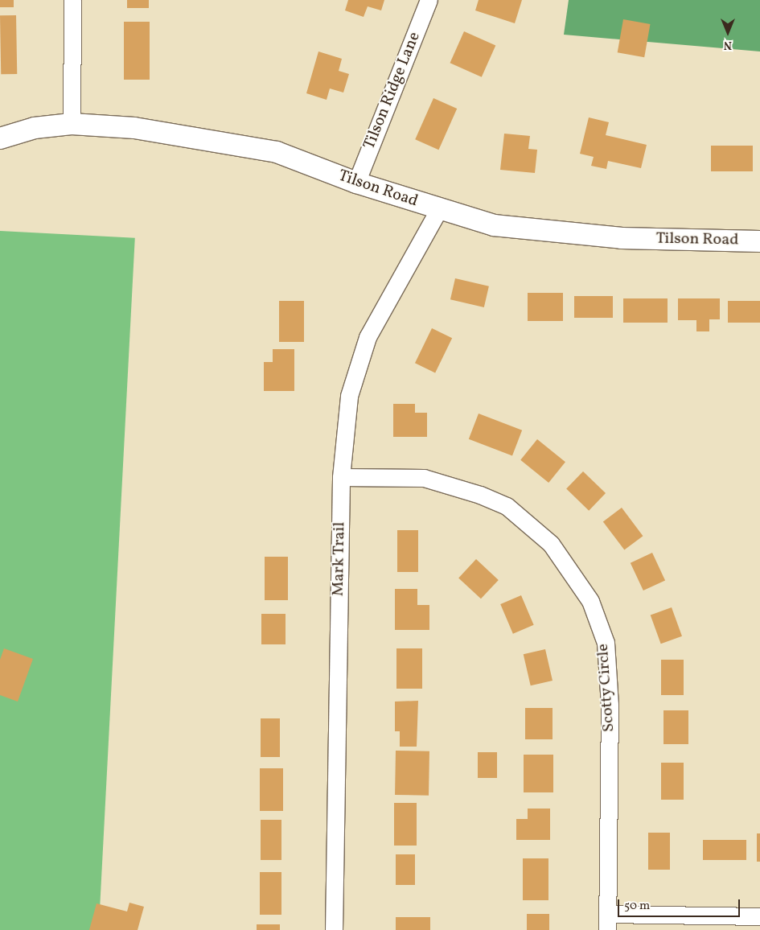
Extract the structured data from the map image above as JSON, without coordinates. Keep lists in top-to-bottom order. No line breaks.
{"streets":{"street":["Tilson Ridge Lane","Tilson Road","Mark Trail","Scotty Circle"]},"crossings":[["Tilson Ridge Lane","Tilson Road"],["Tilson Road","Mark Trail"],["Mark Trail","Scotty Circle"]],"scale_bar":"50 m","north":"bottom"}
